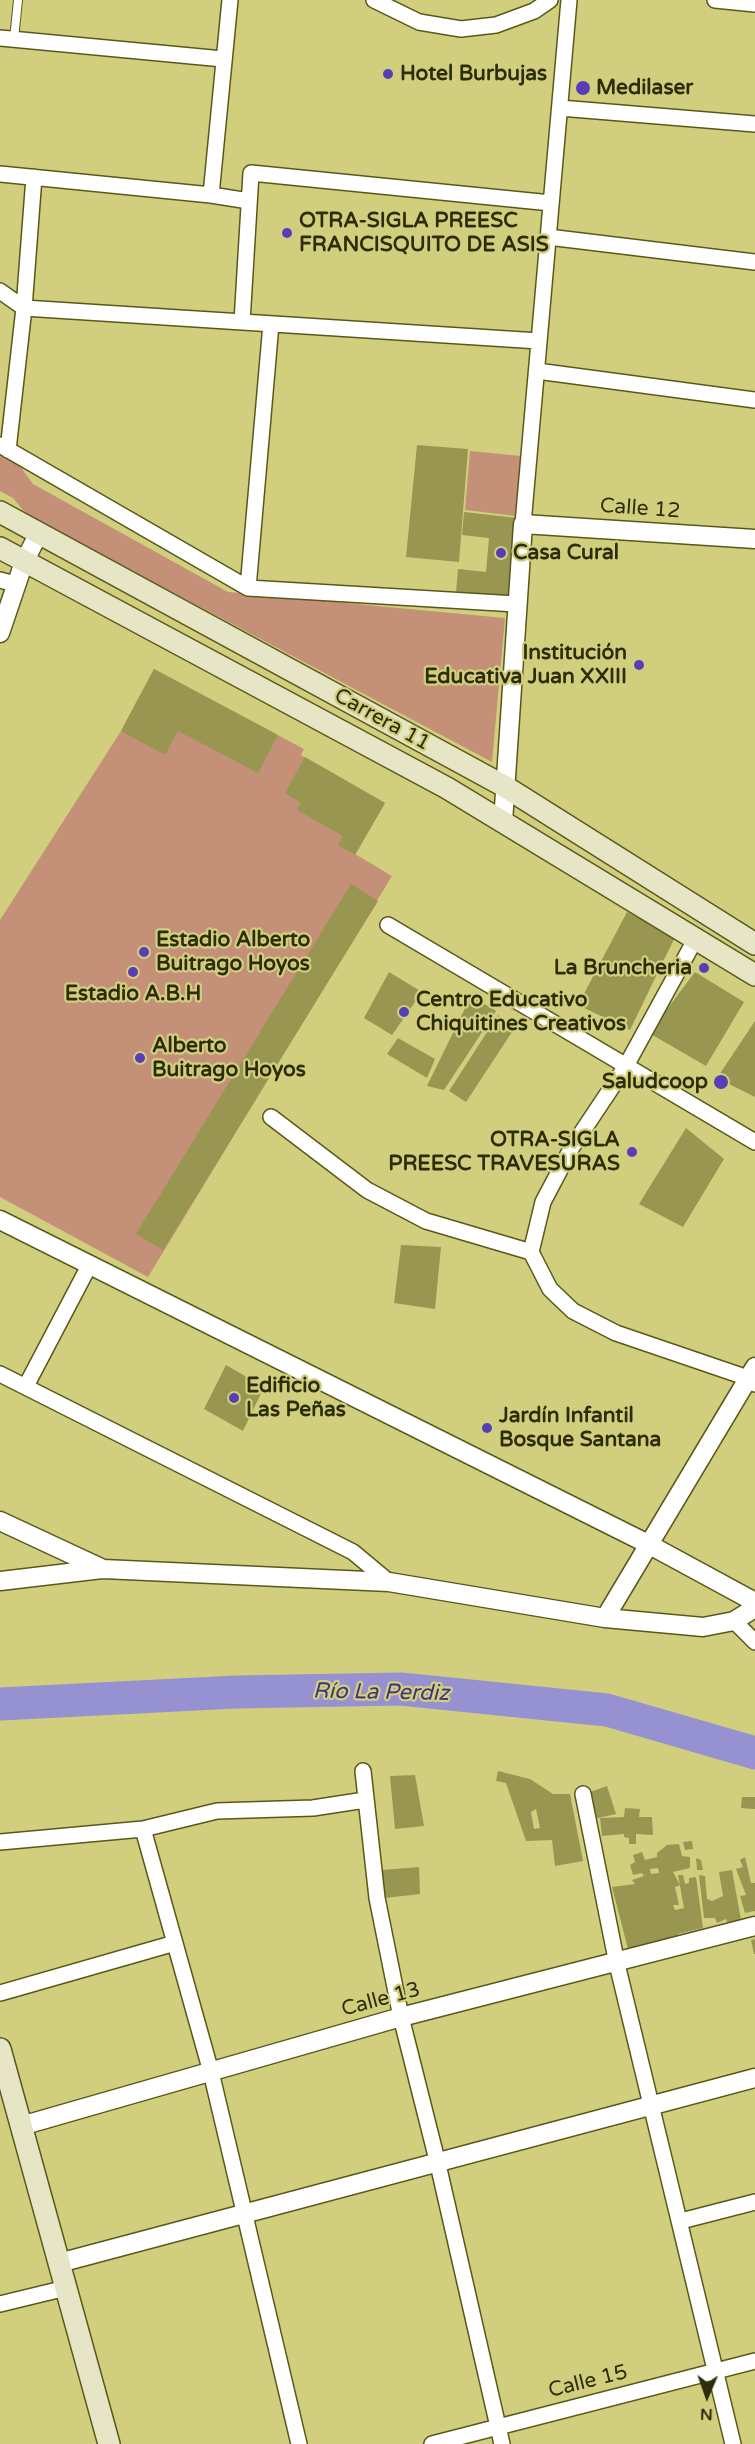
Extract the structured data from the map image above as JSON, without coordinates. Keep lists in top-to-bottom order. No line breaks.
{"streets":{"main road":["Carrera 11"],"street":["Calle 12","Calle 13","Calle 15"]},"water":["Río La Perdiz"],"places":["Hotel Burbujas","Medilaser","OTRA-SIGLA PREESC FRANCISQUITO DE ASIS","Casa Cural","Institución Educativa Juan XXIII","Estadio Alberto Buitrago Hoyos","La Bruncheria","Estadio A.B.H","Centro Educativo Chiquitines Creativos","Alberto Buitrago Hoyos","Saludcoop","OTRA-SIGLA PREESC TRAVESURAS","Edificio Las Peñas","Jardín Infantil Bosque Santana"],"north":"bottom"}
